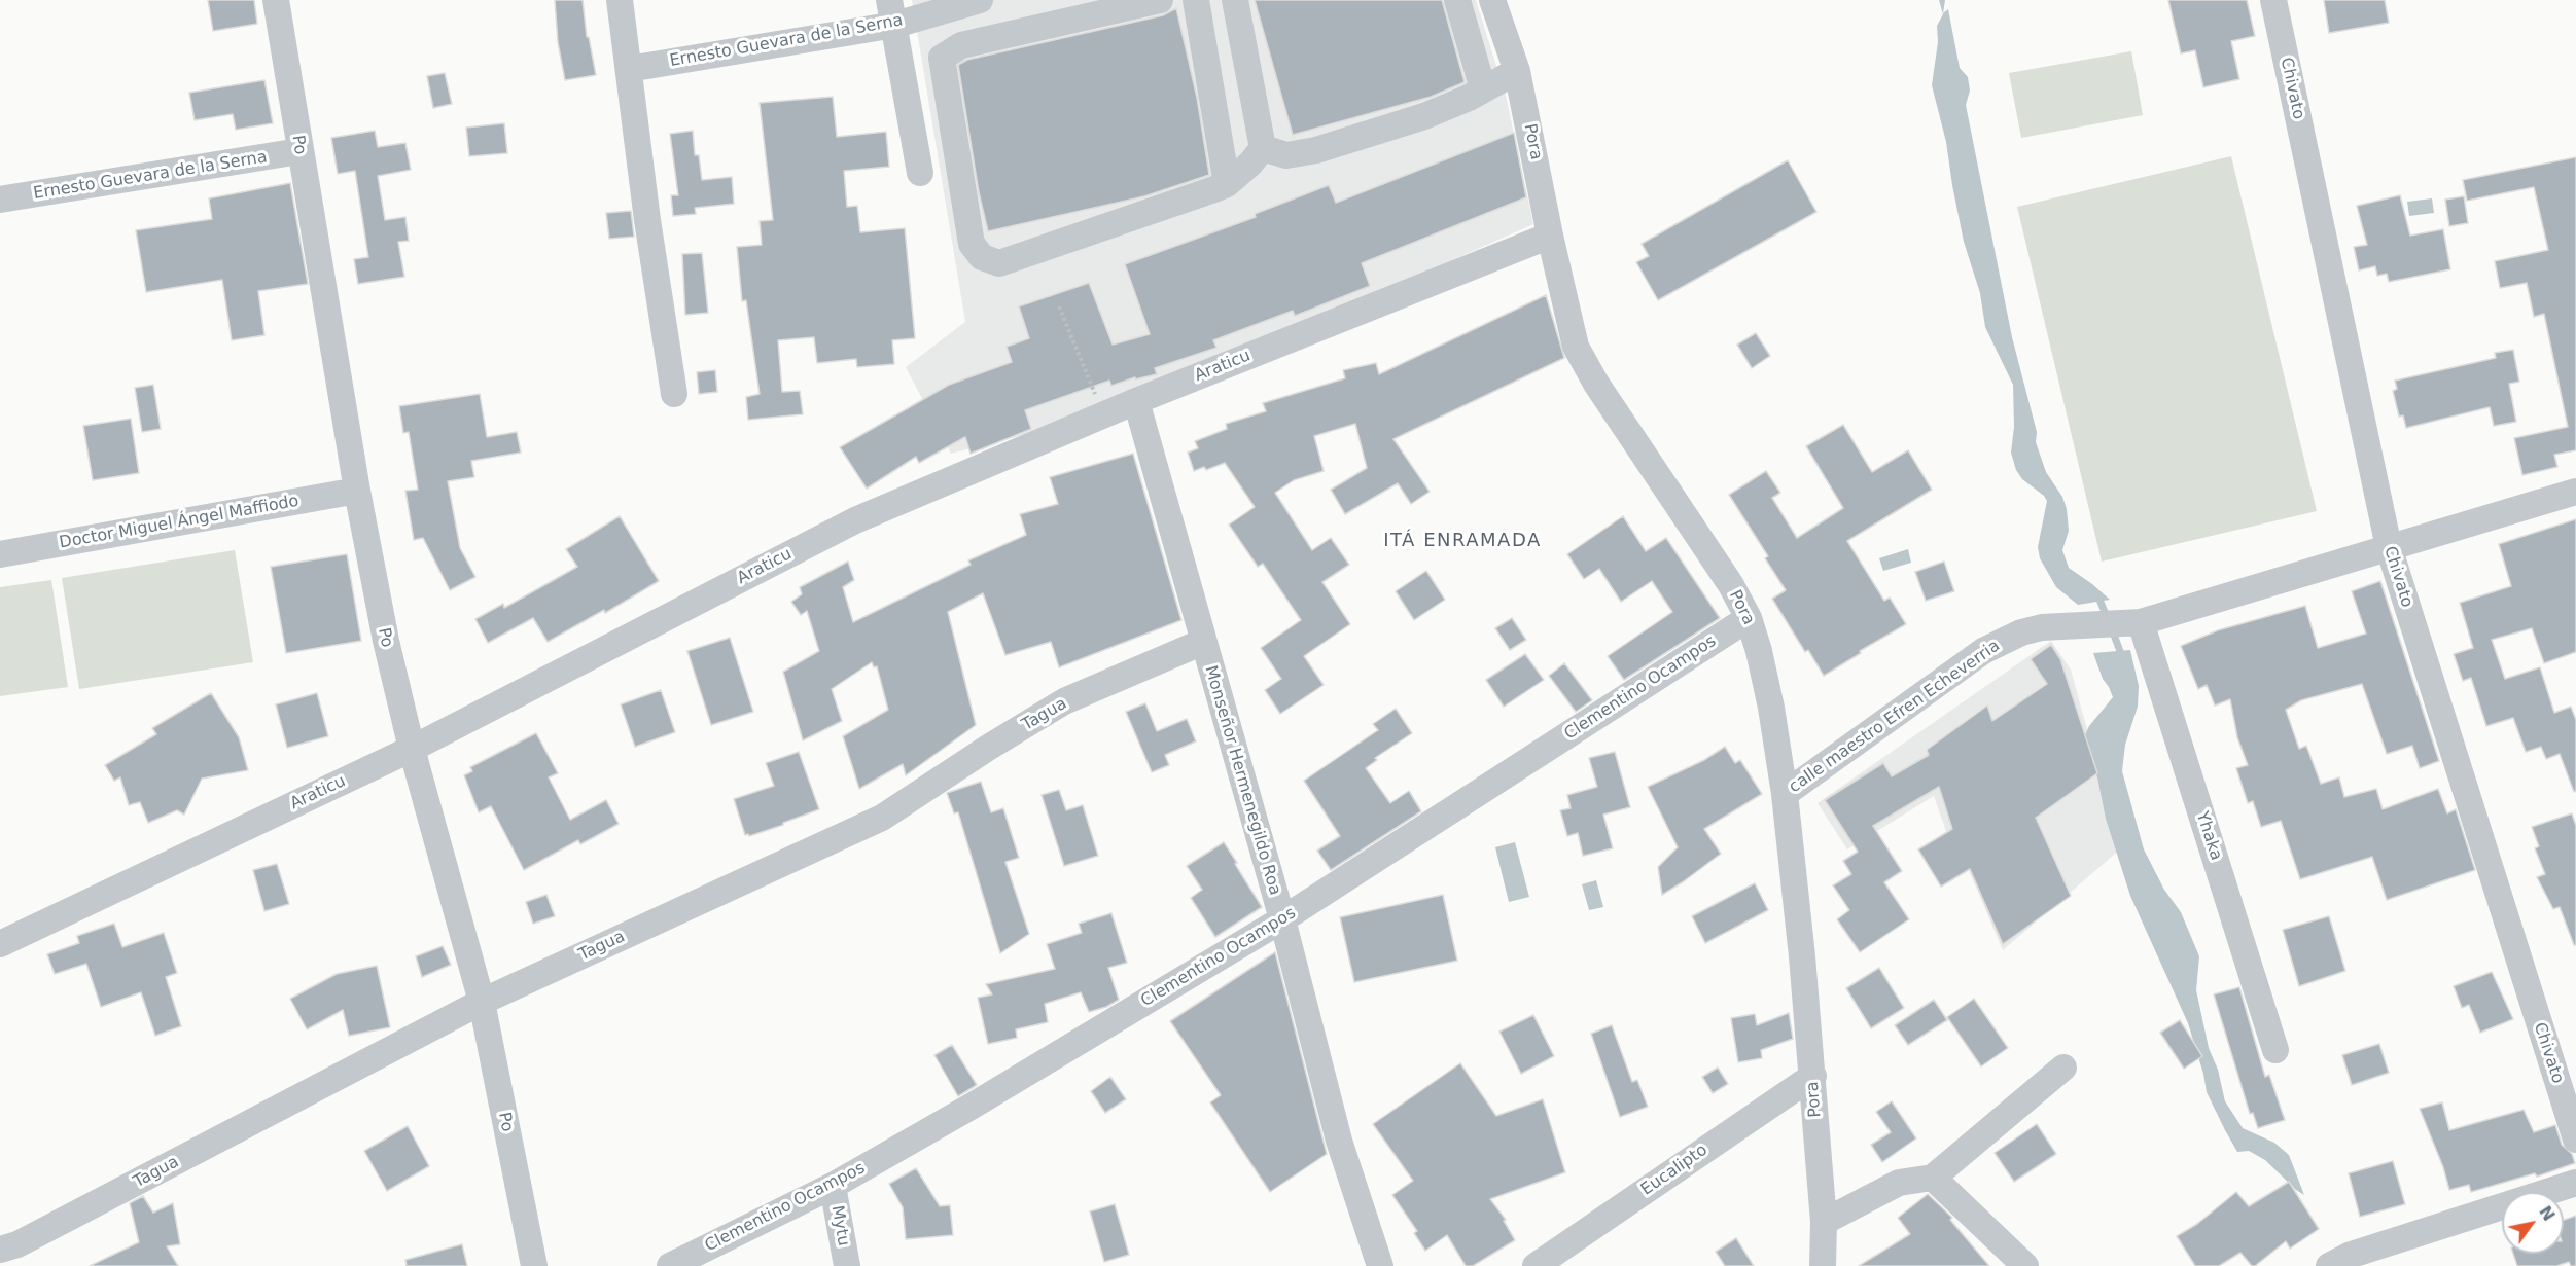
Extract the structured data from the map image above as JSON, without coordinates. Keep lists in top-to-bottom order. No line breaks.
{"streets":{"street":["Ernesto Guevara de la Serna","Chivato","Pora","Po","Araticu","Doctor Miguel Ángel Maffiodo","Clementino Ocampos","Tagua","calle maestro Efren Echeverria","Monseñor Hermenegildo Roa","Yhaka","Eucalipto","Mytu"]},"crossings":[["Ernesto Guevara de la Serna","Po"],["Chivato","calle maestro Efren Echeverria"],["Pora","Araticu"],["Pora","Clementino Ocampos"],["Pora","calle maestro Efren Echeverria"],["Pora","Eucalipto"],["Po","Araticu"],["Po","Doctor Miguel Ángel Maffiodo"],["Po","Tagua"],["Araticu","Monseñor Hermenegildo Roa"],["Clementino Ocampos","Monseñor Hermenegildo Roa"],["Clementino Ocampos","Mytu"],["Tagua","Monseñor Hermenegildo Roa"],["calle maestro Efren Echeverria","Yhaka"]],"districts":["ITÁ ENRAMADA"],"north":"top right"}
